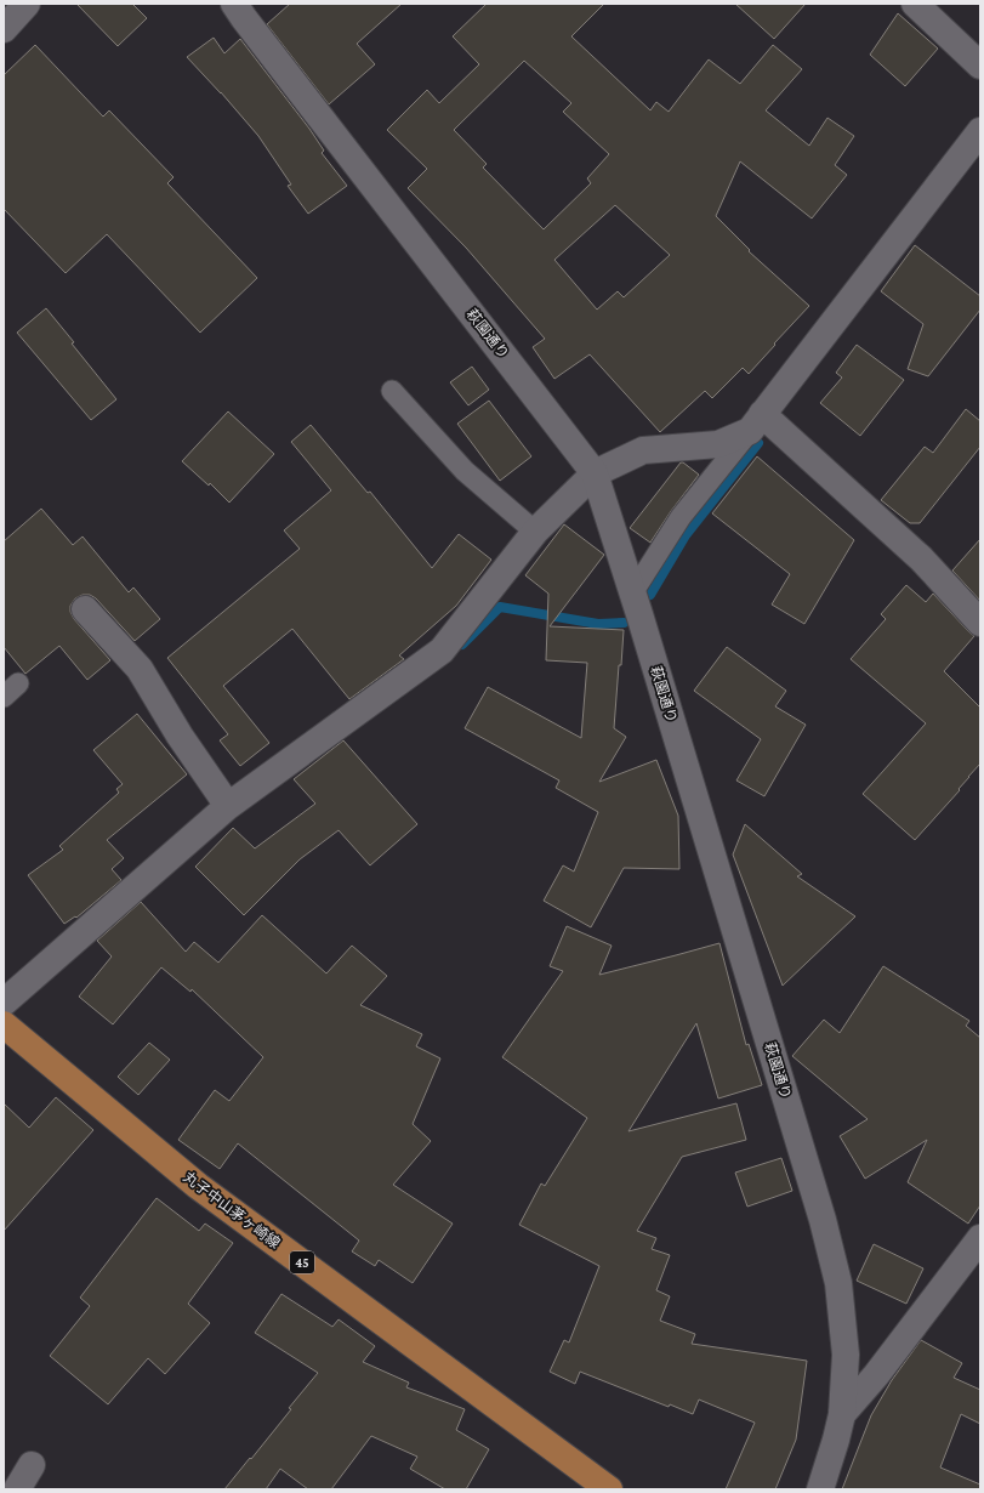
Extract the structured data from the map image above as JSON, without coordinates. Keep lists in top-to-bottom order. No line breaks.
{"streets":{"main road":["丸子中山茅ヶ崎線","45"],"street":["萩園通り"]}}
